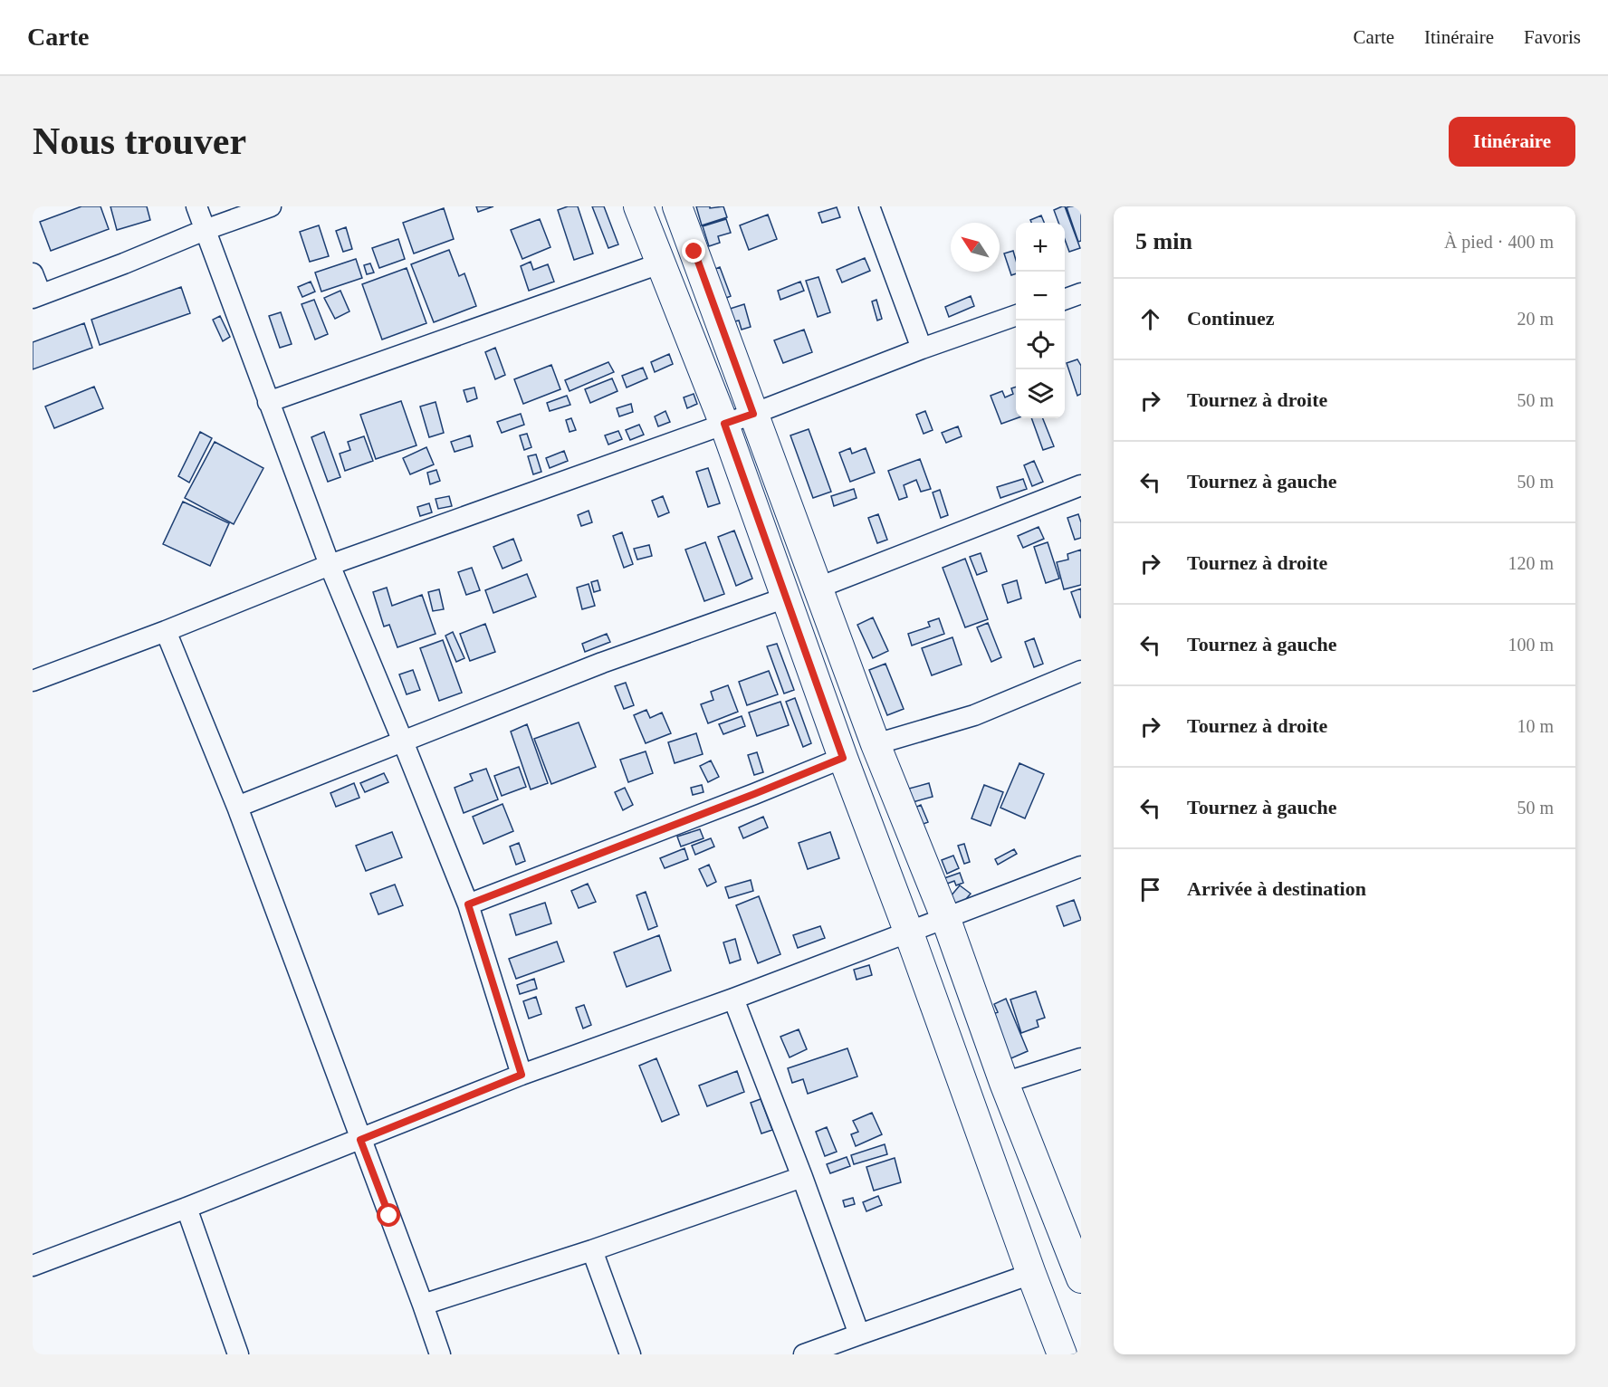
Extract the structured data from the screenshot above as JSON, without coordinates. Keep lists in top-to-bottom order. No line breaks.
{"north":"top left","page":{"header":"Carte","nav":["Carte","Itinéraire","Favoris"],"buttons":"Itinéraire","title":"Nous trouver","heading":["5 min","À pied · 400 m"],"map_buttons":["+","−"],"list":[["Continuez","20 m"],["Tournez à droite","50 m"],["Tournez à gauche","50 m"],["Tournez à droite","120 m"],["Tournez à gauche","100 m"],["Tournez à droite","10 m"],["Tournez à gauche","50 m"],"Arrivée à destination"]}}
